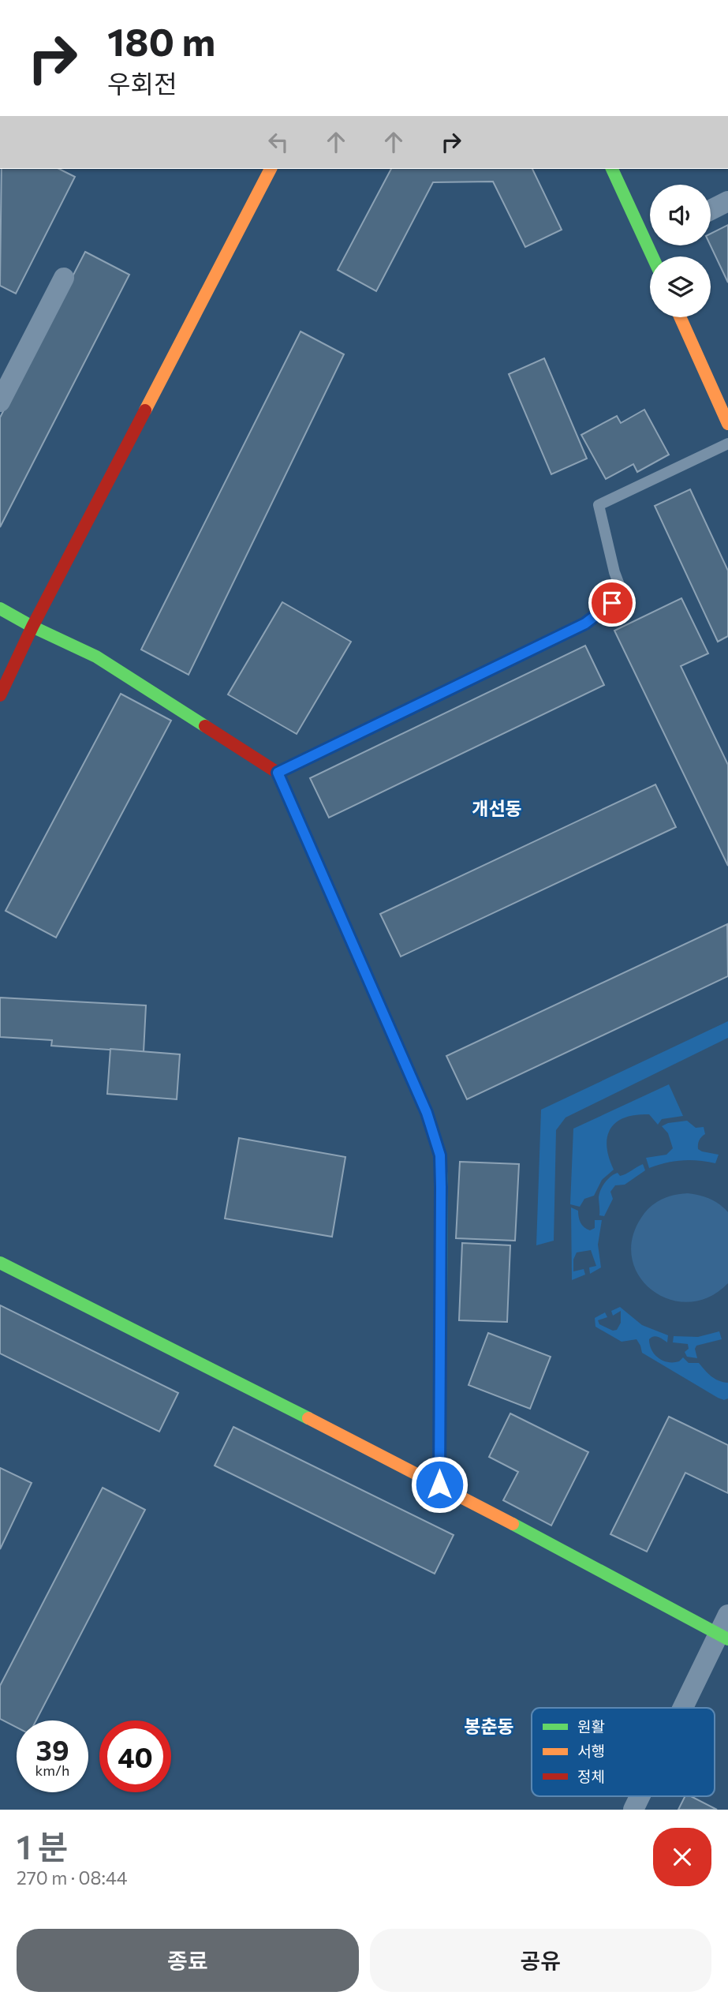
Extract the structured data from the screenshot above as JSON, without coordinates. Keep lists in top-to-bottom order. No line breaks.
{"districts":["개선동","봉춘동"],"legend":["원활","서행","정체"],"page":{"turn":["180 m","우회전"],"speed":"39 km/h","limit":"40","heading":["1 분","270 m · 08:44"],"buttons":["종료","공유"]}}
